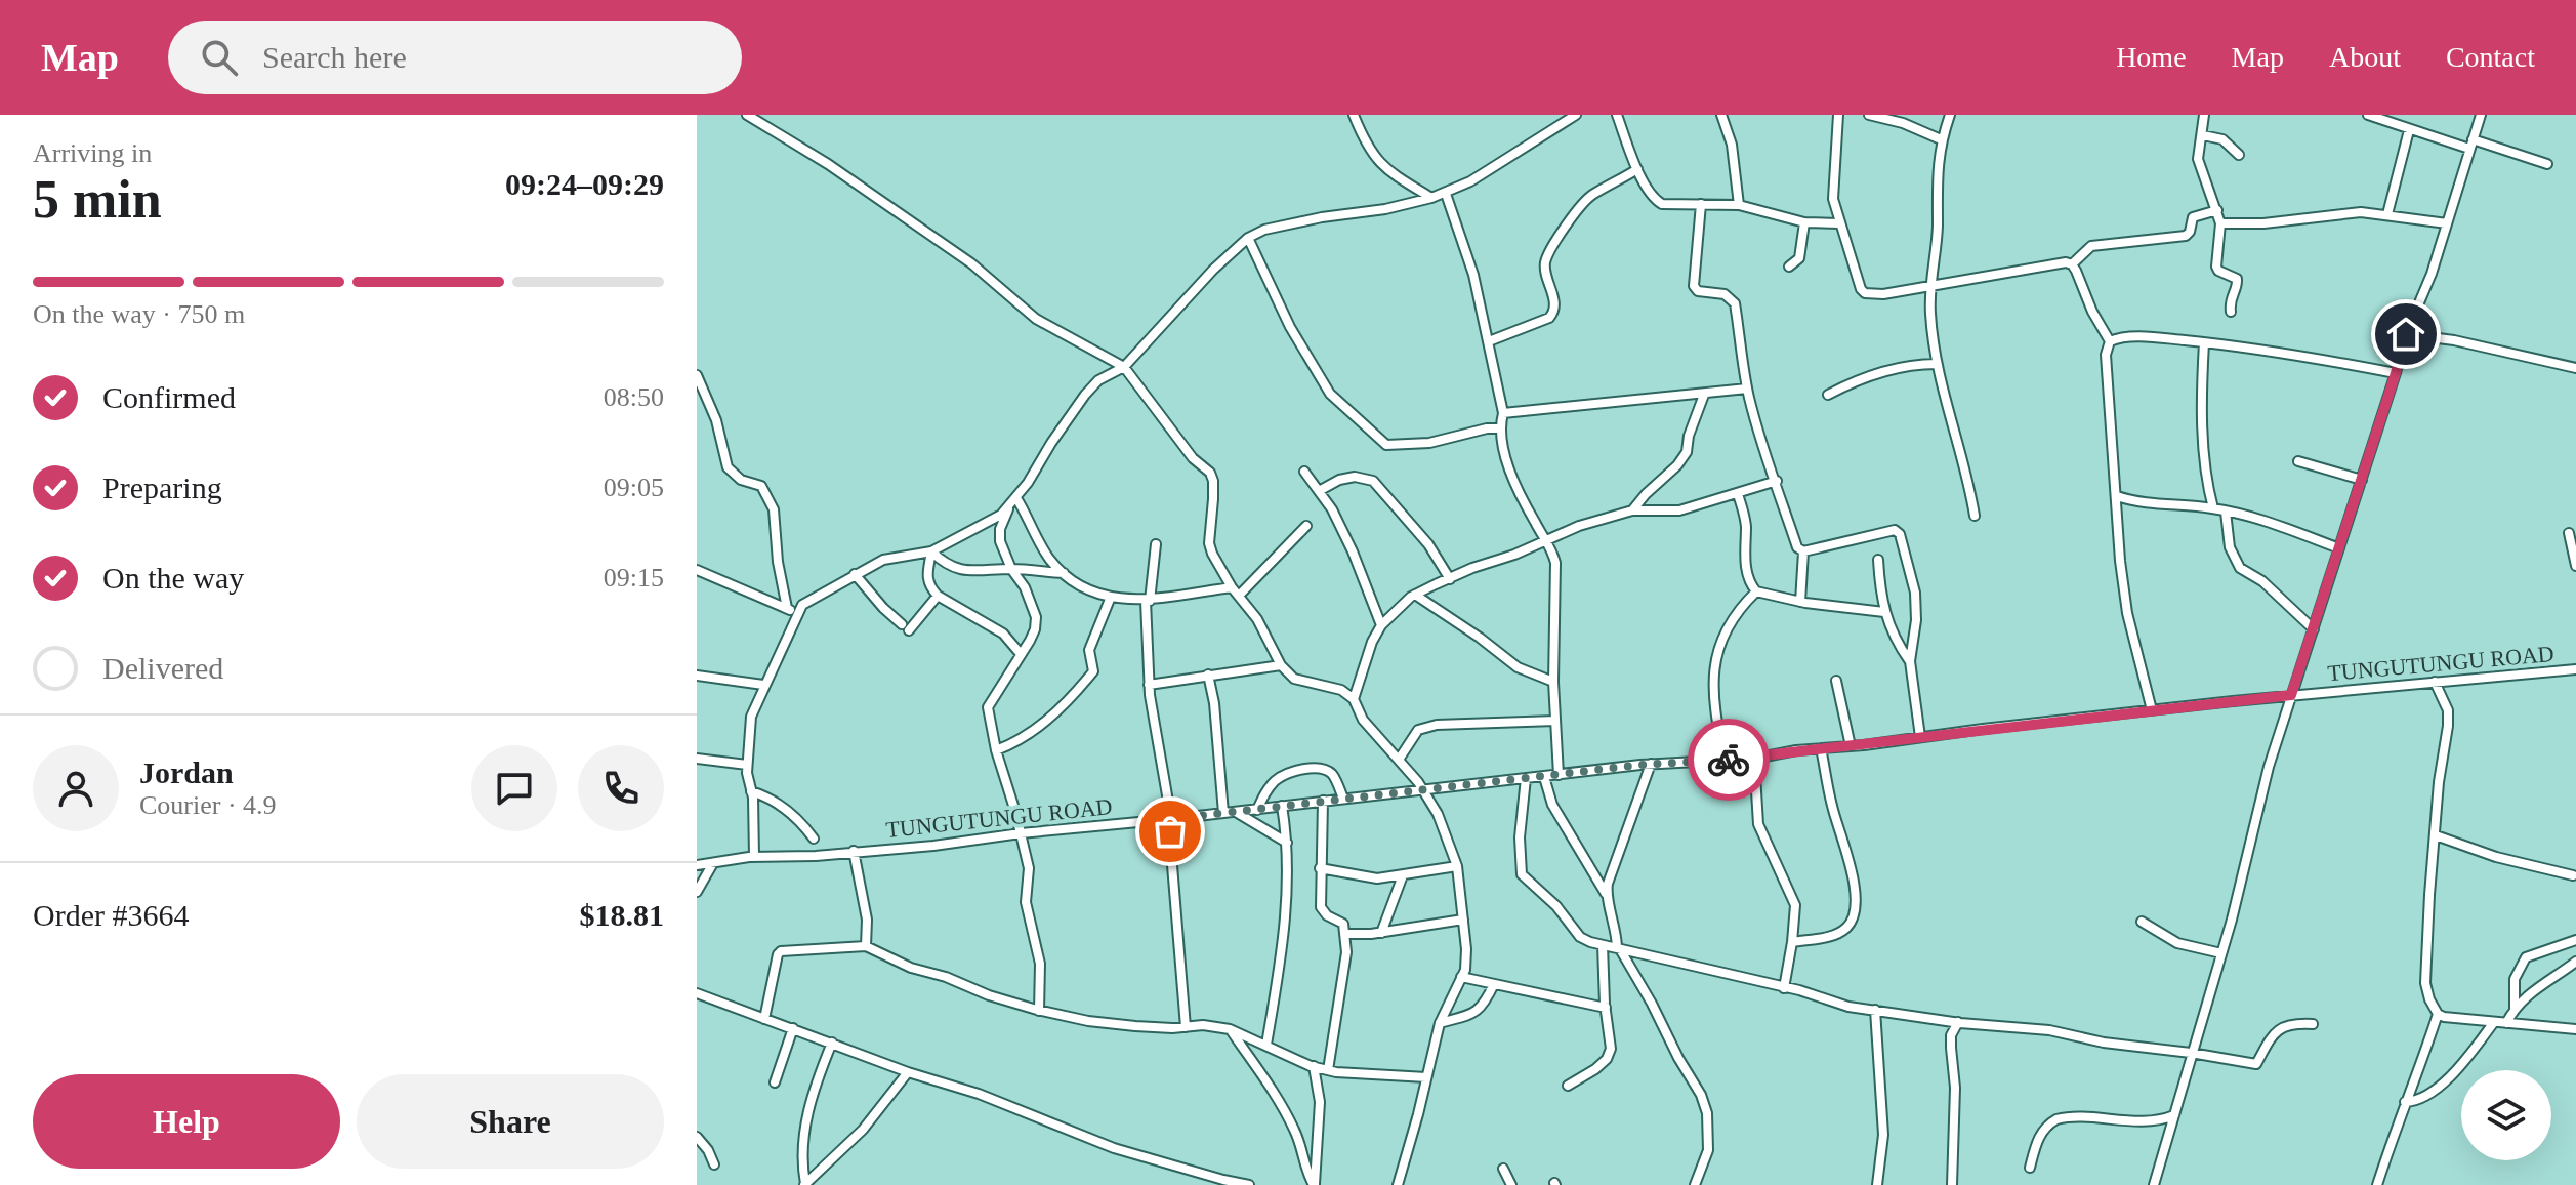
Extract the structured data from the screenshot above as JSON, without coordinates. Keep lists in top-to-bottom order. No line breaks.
{"streets":{"street":["TUNGUTUNGU ROAD"]},"page":{"header":"Map","search":"Search here","nav":["Home","Map","About","Contact"],"heading":["5 min","Arriving in","09:24–09:29"],"panel":["Jordan","Courier · 4.9","Order #3664","$18.81"],"bar":"On the way · 750 m","list":[["Confirmed","08:50"],["Preparing","09:05"],["On the way","09:15"],"Delivered"],"buttons":["Help","Share"]}}
